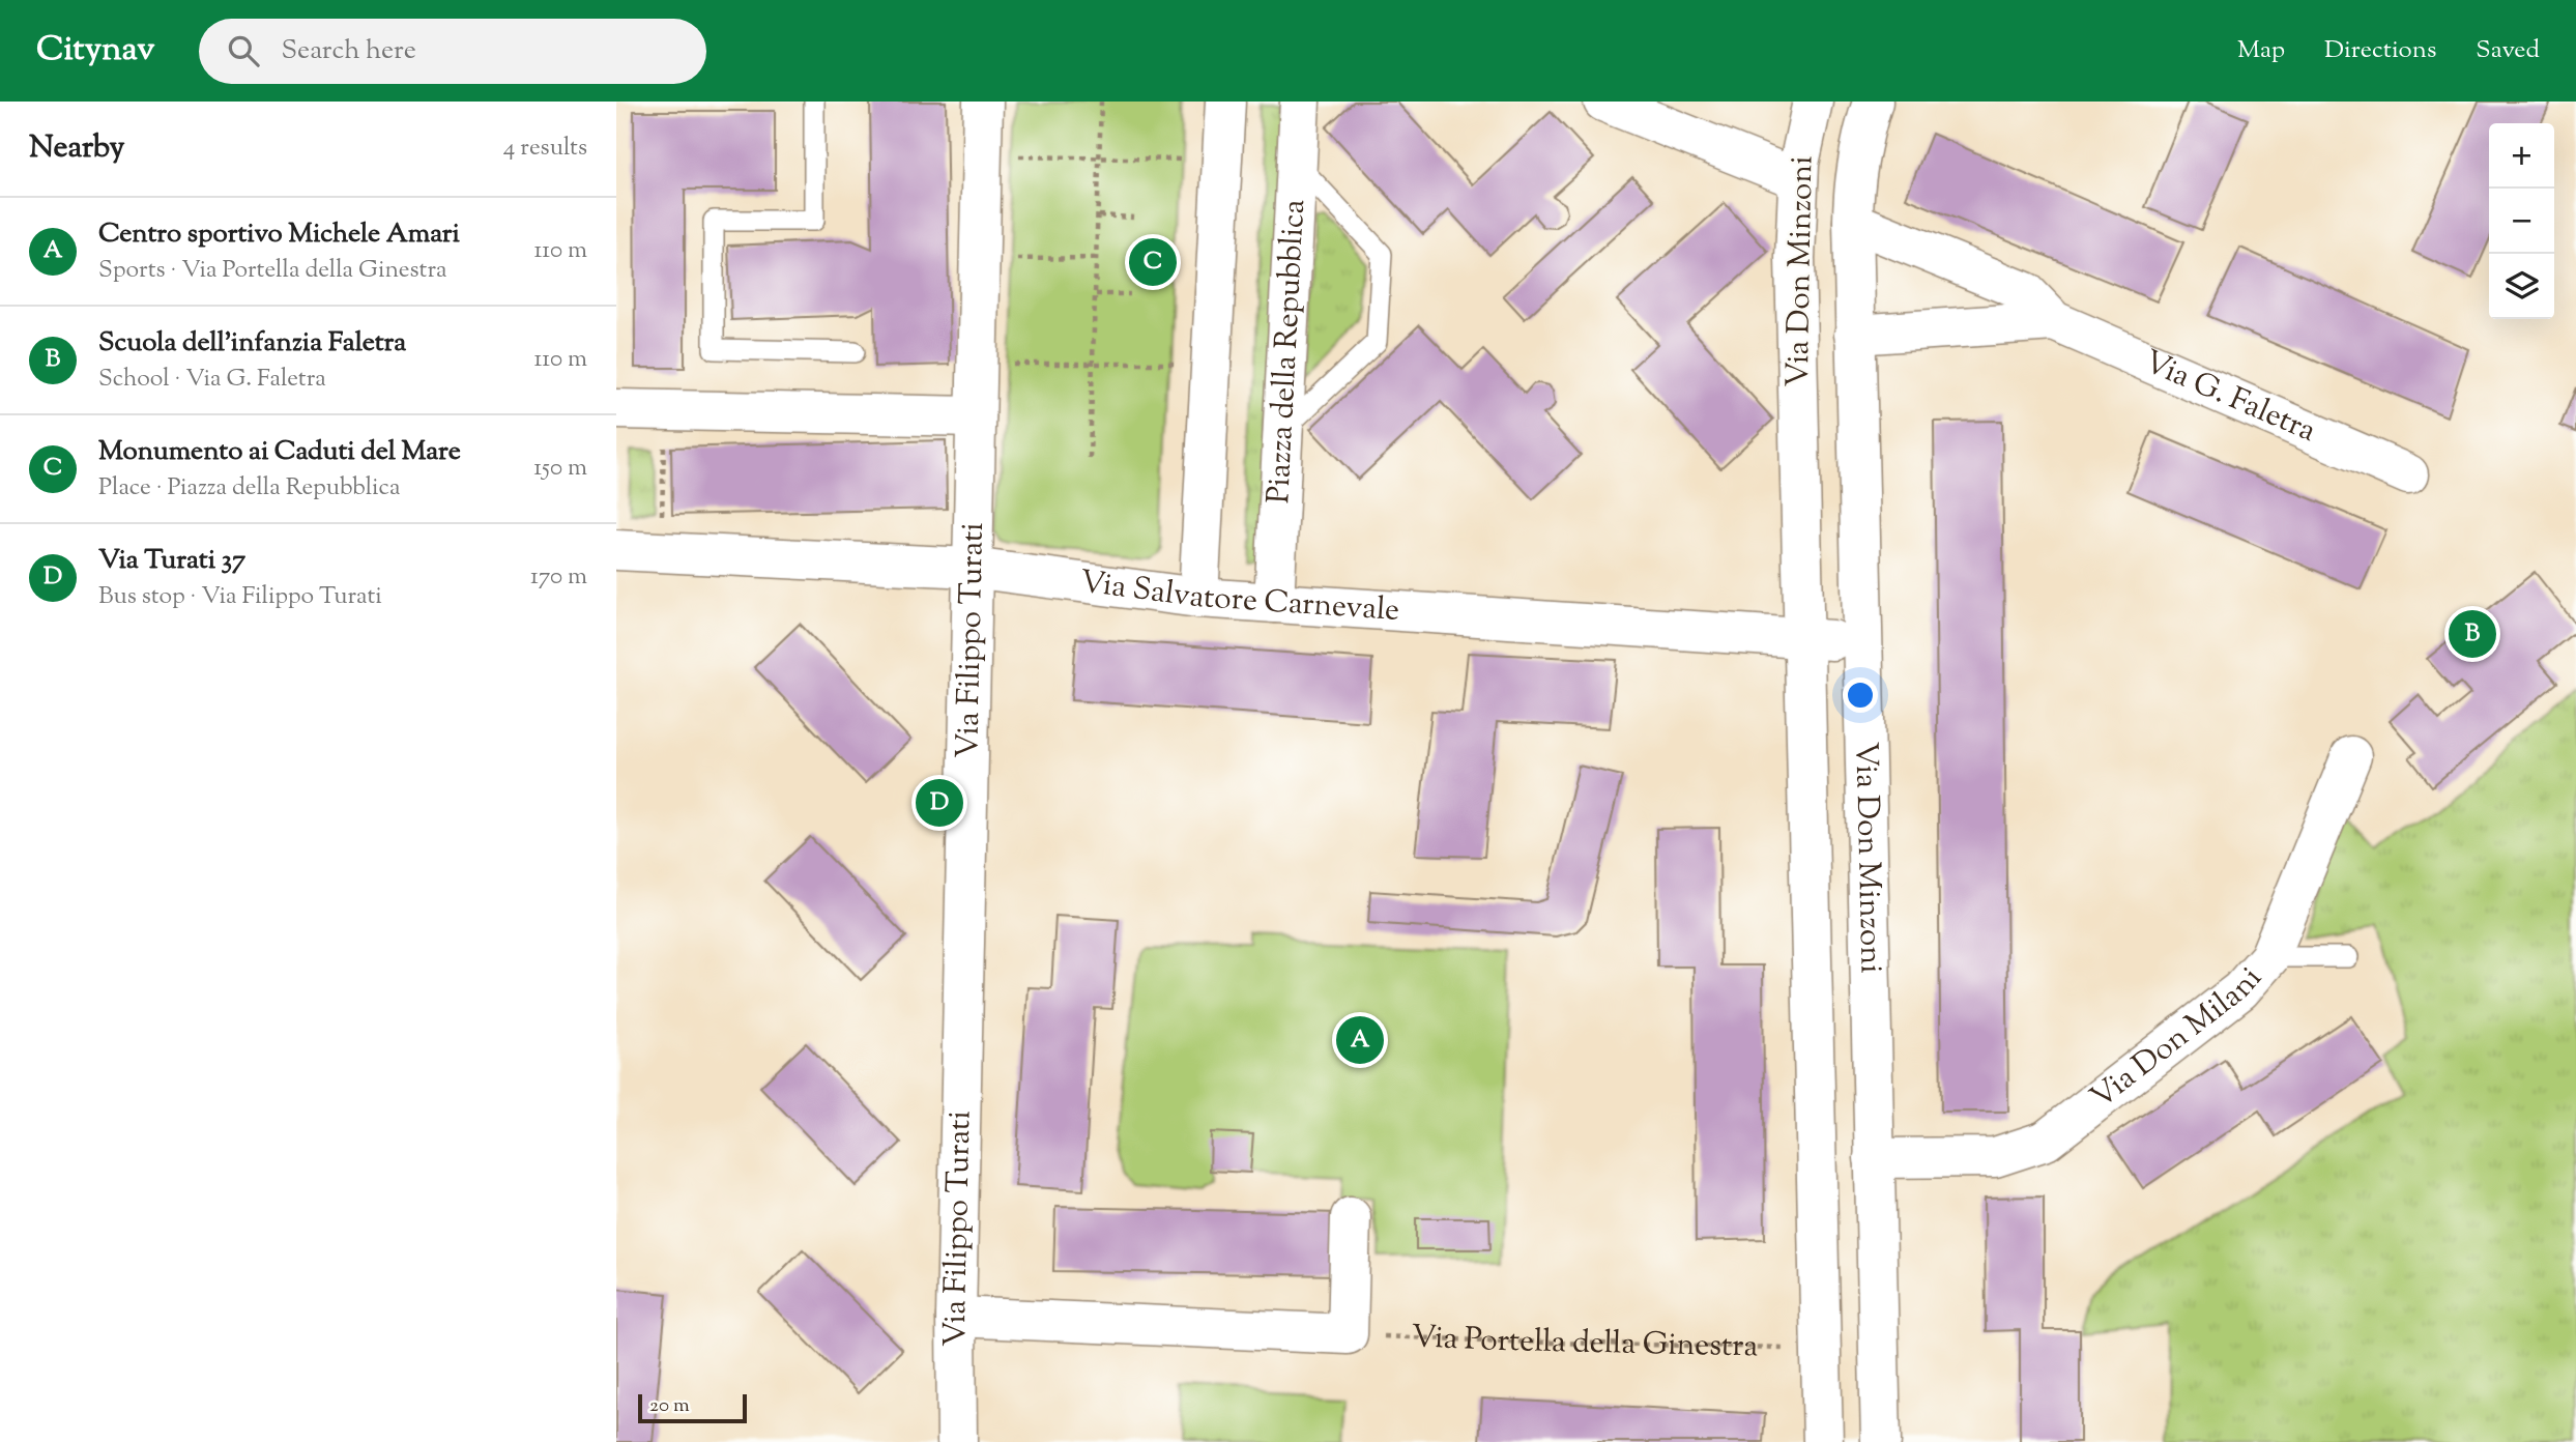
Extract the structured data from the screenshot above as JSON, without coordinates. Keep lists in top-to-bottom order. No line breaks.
{"streets":{"street":["Via Don Minzoni","Piazza della Repubblica","Via G. Faletra","Via Salvatore Carnevale","Via Filippo Turati","Via Don Milani"],"path":["Via Portella della Ginestra"]},"crossings":[["Via Don Minzoni","Via Salvatore Carnevale"],["Via Don Minzoni","Via Don Milani"],["Via Don Minzoni","Via Portella della Ginestra"],["Piazza della Repubblica","Via Salvatore Carnevale"],["Via Salvatore Carnevale","Via Filippo Turati"]],"scale_bar":"20 m","page":{"header":"Citynav","search":"Search here","nav":["Map","Directions","Saved"],"heading":["Nearby","4 results"],"map_buttons":["+","−"],"list":[{"mark":"A","name":"Centro sportivo Michele Amari","note":"Sports · Via Portella della Ginestra","value":"110 m"},{"mark":"B","name":"Scuola dell'infanzia Faletra","note":"School · Via G. Faletra","value":"110 m"},{"mark":"C","name":"Monumento ai Caduti del Mare","note":"Place · Piazza della Repubblica","value":"150 m"},{"mark":"D","name":"Via Turati 37","note":"Bus stop · Via Filippo Turati","value":"170 m"}],"pins":["C","B","D","A"],"scale":"20 m"}}
